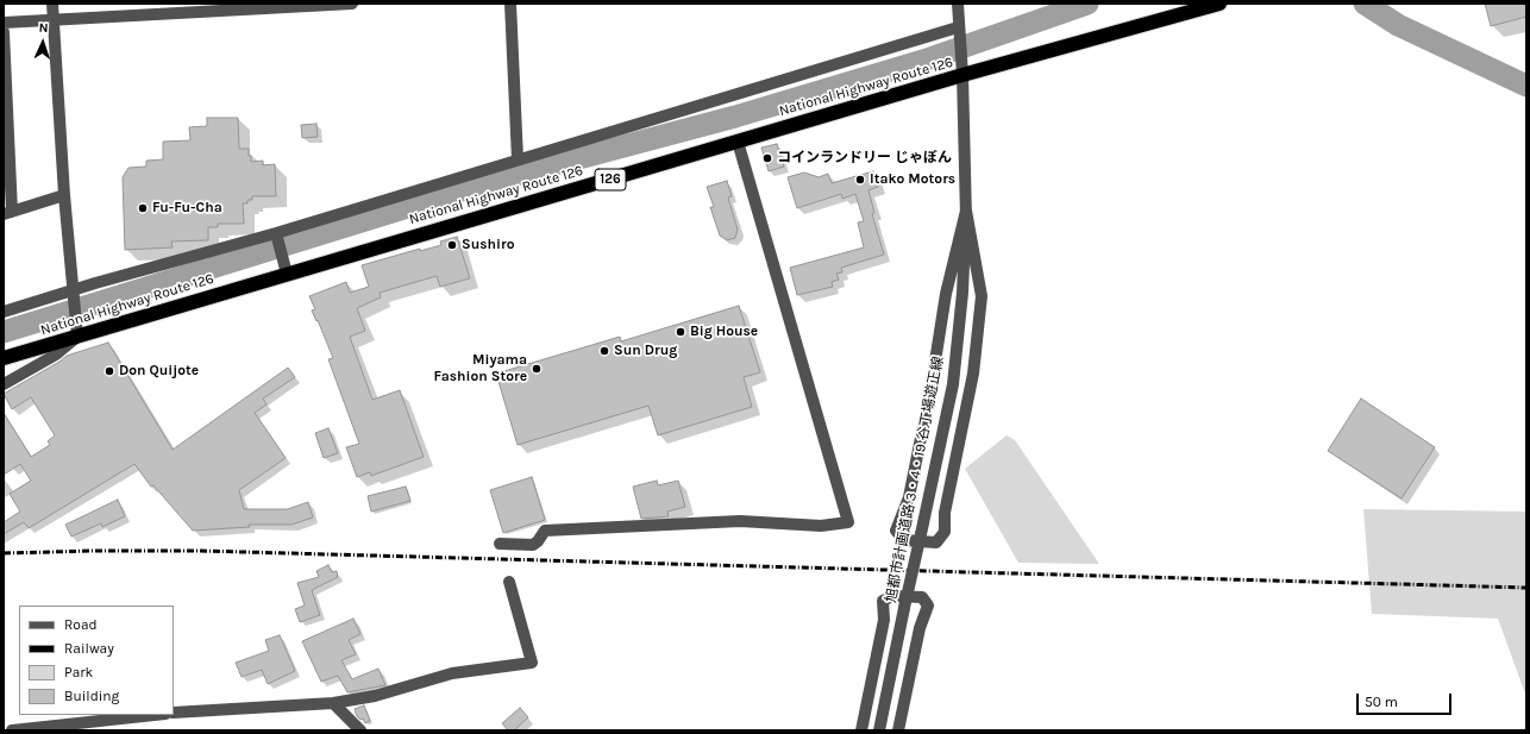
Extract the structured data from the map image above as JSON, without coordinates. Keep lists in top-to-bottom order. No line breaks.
{"streets":{"highway":["National Highway Route 126","126"],"street":["旭都市計画道路 3・4・19 谷丁場遊正線"]},"crossings":[["National Highway Route 126","旭都市計画道路 3・4・19 谷丁場遊正線"]],"places":["コインランドリー じゃぼん","Itako Motors","Fu-Fu-Cha","Sushiro","Big House","Sun Drug","Miyama Fashion Store","Don Quijote"],"legend":["Road","Railway","Park","Building"],"scale_bar":"50 m","north":"top"}
